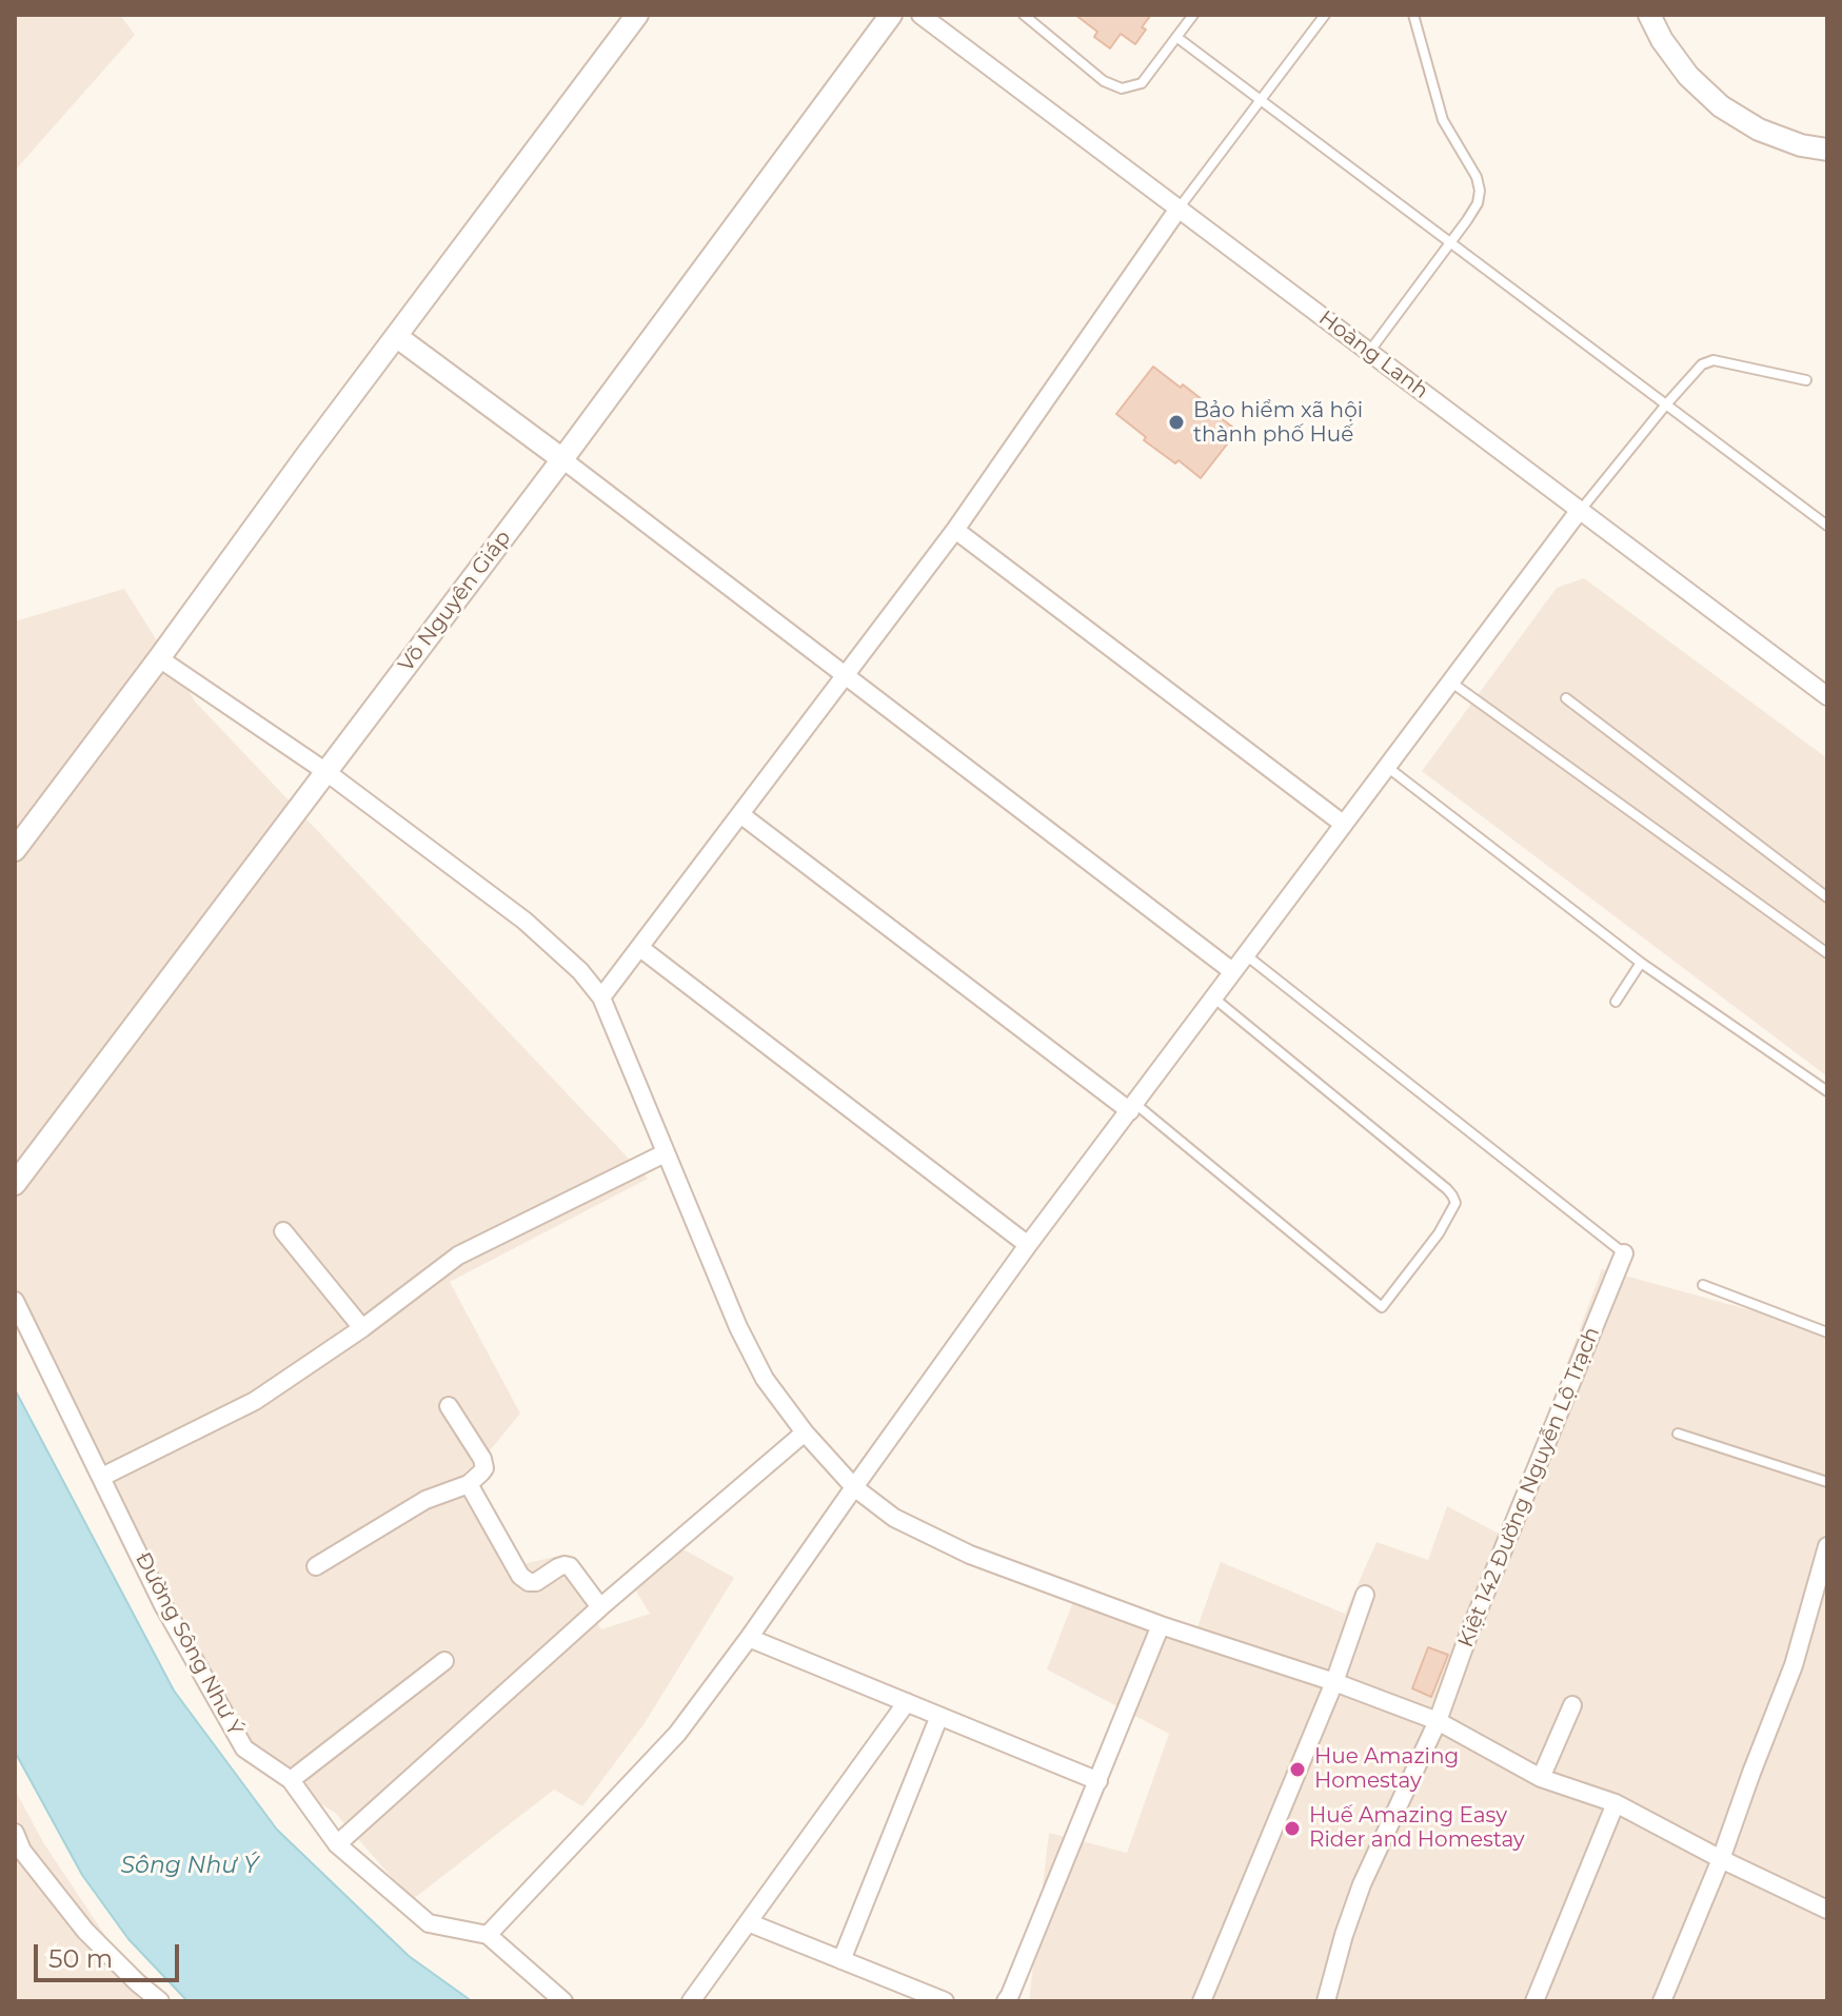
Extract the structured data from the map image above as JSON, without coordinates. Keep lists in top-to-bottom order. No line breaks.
{"streets":{"street":["Hoàng Lanh","Võ Nguyên Giáp","Kiệt 142 Đường Nguyễn Lộ Trạch","Đường Sông Như Ý"]},"water":["Sông Như Ý"],"places":["Bảo hiểm xã hội thành phố Huế","Hue Amazing Homestay","Huế Amazing Easy Rider and Homestay"],"scale_bar":"50 m"}
